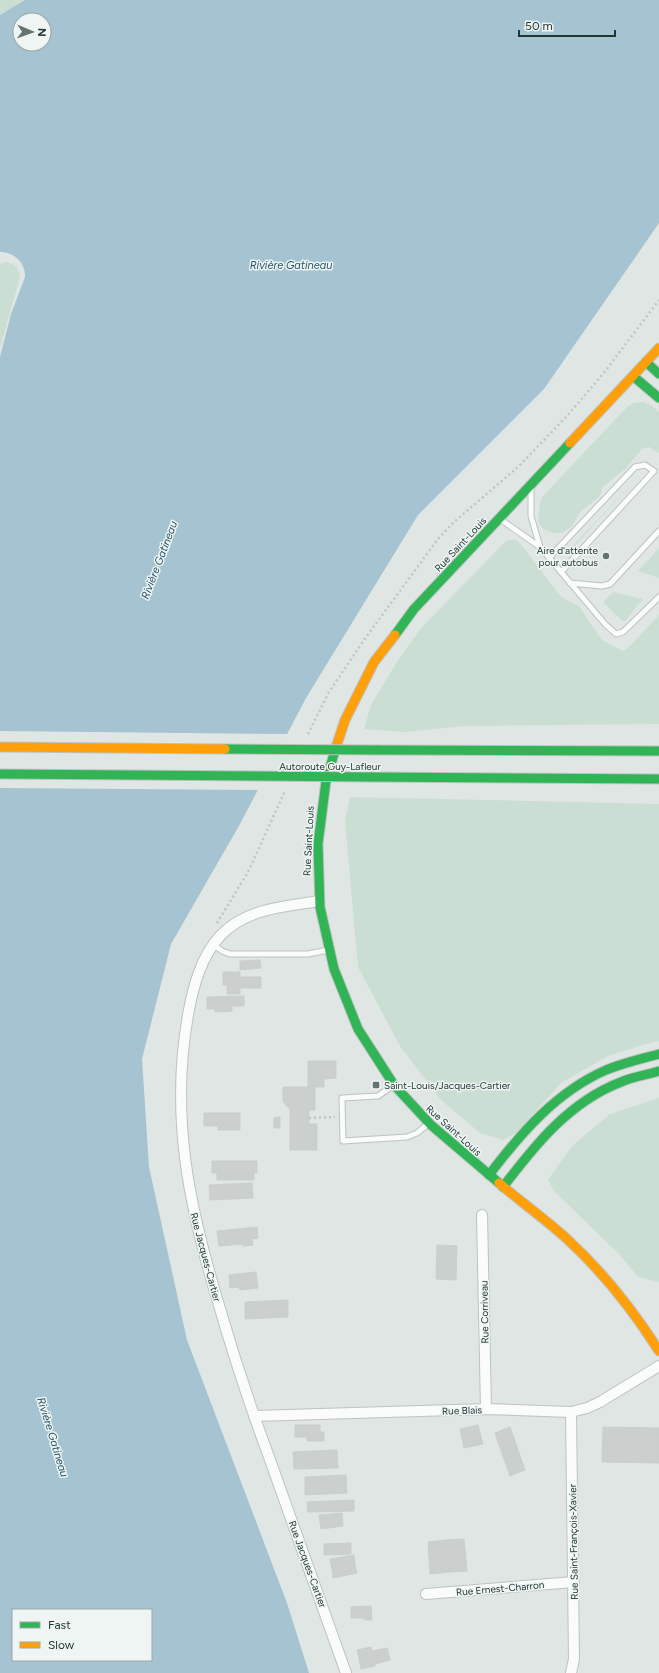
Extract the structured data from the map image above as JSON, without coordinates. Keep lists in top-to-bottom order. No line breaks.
{"streets":{"main road":["Rue Saint-Louis","Autoroute Guy-Lafleur"],"street":["Rue Jacques-Cartier","Rue Corriveau","Rue Blais","Rue Saint-François-Xavier","Rue Ernest-Charron"]},"crossings":[["Rue Saint-Louis","Rue Jacques-Cartier"],["Rue Jacques-Cartier","Rue Blais"],["Rue Corriveau","Rue Blais"],["Rue Blais","Rue Saint-François-Xavier"],["Rue Saint-François-Xavier","Rue Ernest-Charron"]],"water":["Rivière Gatineau"],"places":{"other":["Aire d'attente pour autobus"],"transit":["Saint-Louis/Jacques-Cartier"]},"legend":["Fast","Slow"],"scale_bar":"50 m","north":"right"}
